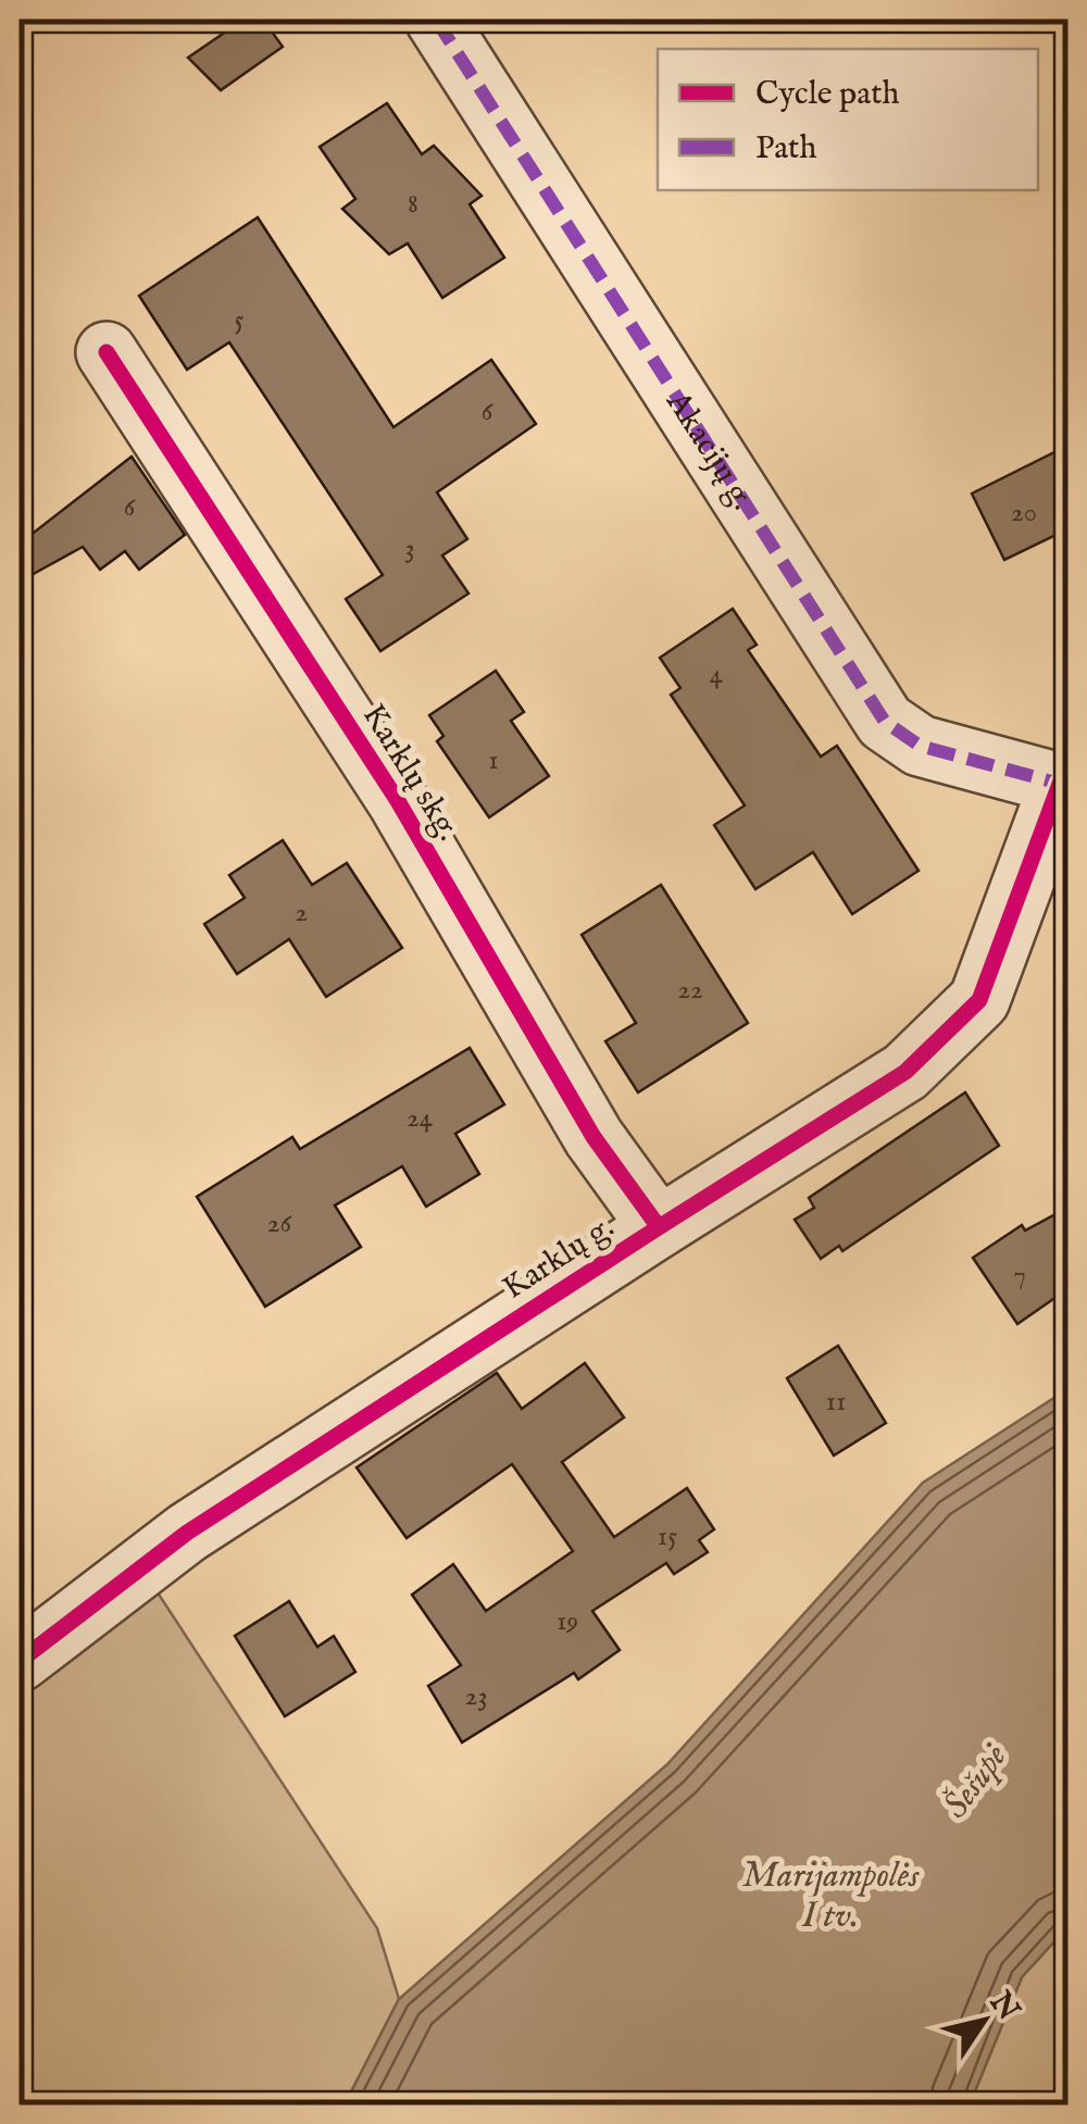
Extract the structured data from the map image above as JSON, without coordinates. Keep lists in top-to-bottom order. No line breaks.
{"streets":{"street":["Akacijų g.","Karklų skg.","Karklų g."]},"crossings":[["Akacijų g.","Karklų g."],["Karklų skg.","Karklų g."]],"water":["Šešupė","Marijampolės I tv."],"house_numbers":["8","5","6","6","20","3","4","1","2","22","24","26","7","11","15","19","23"],"legend":["Cycle path","Path"],"north":"top right"}
